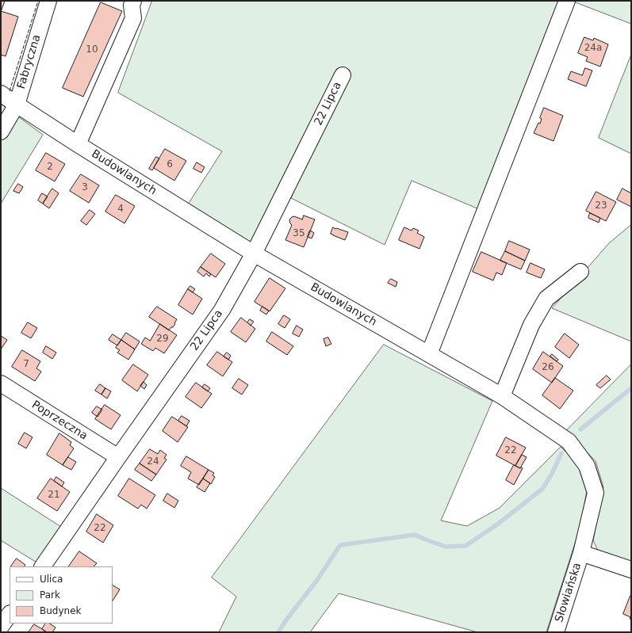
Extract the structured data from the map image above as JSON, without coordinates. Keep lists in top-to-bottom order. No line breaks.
{"streets":{"street":["Fabryczna","22 Lipca","Budowlanych","Poprzeczna","Słowiańska"]},"crossings":[["Fabryczna","Budowlanych"],["22 Lipca","Budowlanych"],["22 Lipca","Poprzeczna"],["Budowlanych","Słowiańska"]],"house_numbers":["24a","10","6","2","3","23","4","35","29","7","26","22","24","21","22"],"legend":["Ulica","Park","Budynek"]}
